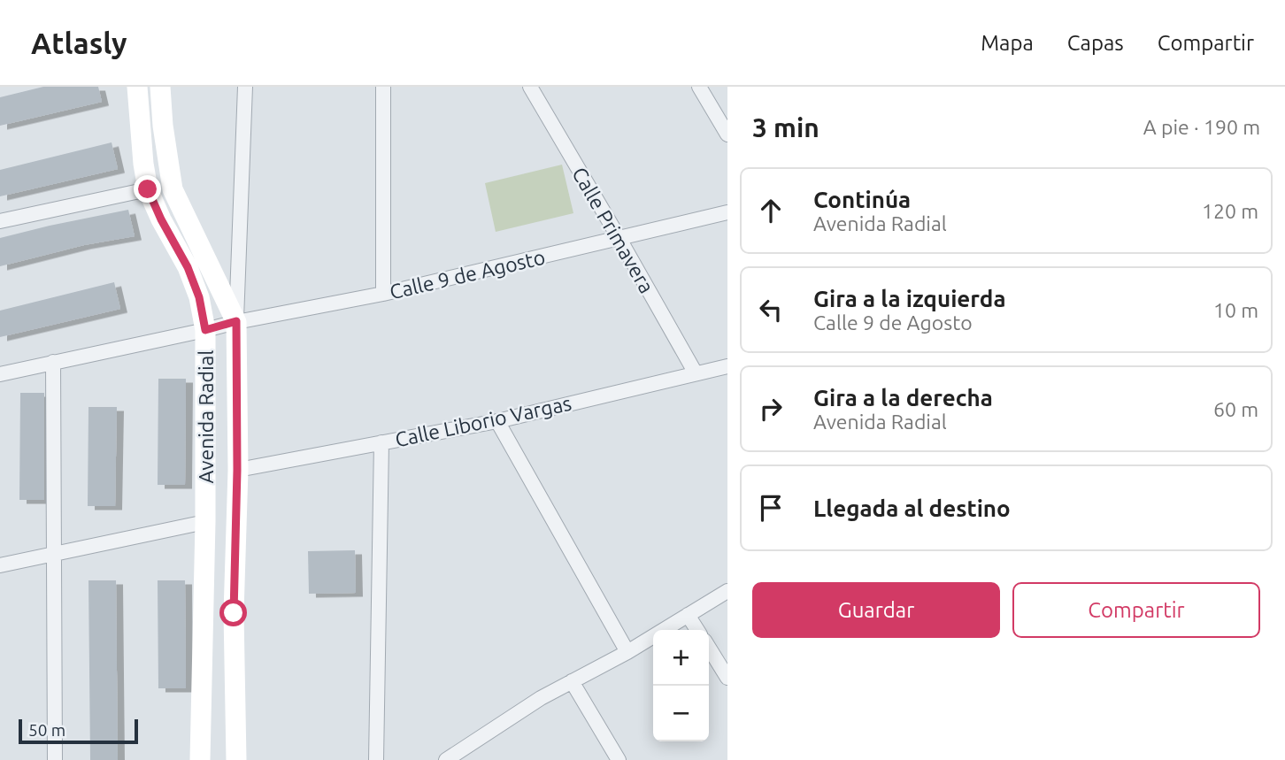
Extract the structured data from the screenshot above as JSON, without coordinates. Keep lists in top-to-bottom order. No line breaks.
{"streets":{"street":["Calle Primavera","Calle 9 de Agosto","Avenida Radial","Calle Liborio Vargas"]},"crossings":[["Calle Primavera","Calle 9 de Agosto"],["Calle Primavera","Calle Liborio Vargas"],["Calle 9 de Agosto","Avenida Radial"],["Avenida Radial","Calle Liborio Vargas"]],"scale_bar":"50 m","page":{"header":"Atlasly","nav":["Mapa","Capas","Compartir"],"heading":["3 min","A pie · 190 m"],"list":[["Continúa","Avenida Radial","120 m"],["Gira a la izquierda","Calle 9 de Agosto","10 m"],["Gira a la derecha","Avenida Radial","60 m"],"Llegada al destino"],"buttons":["Guardar","Compartir"],"map_buttons":["+","−"],"scale":"50 m"}}
